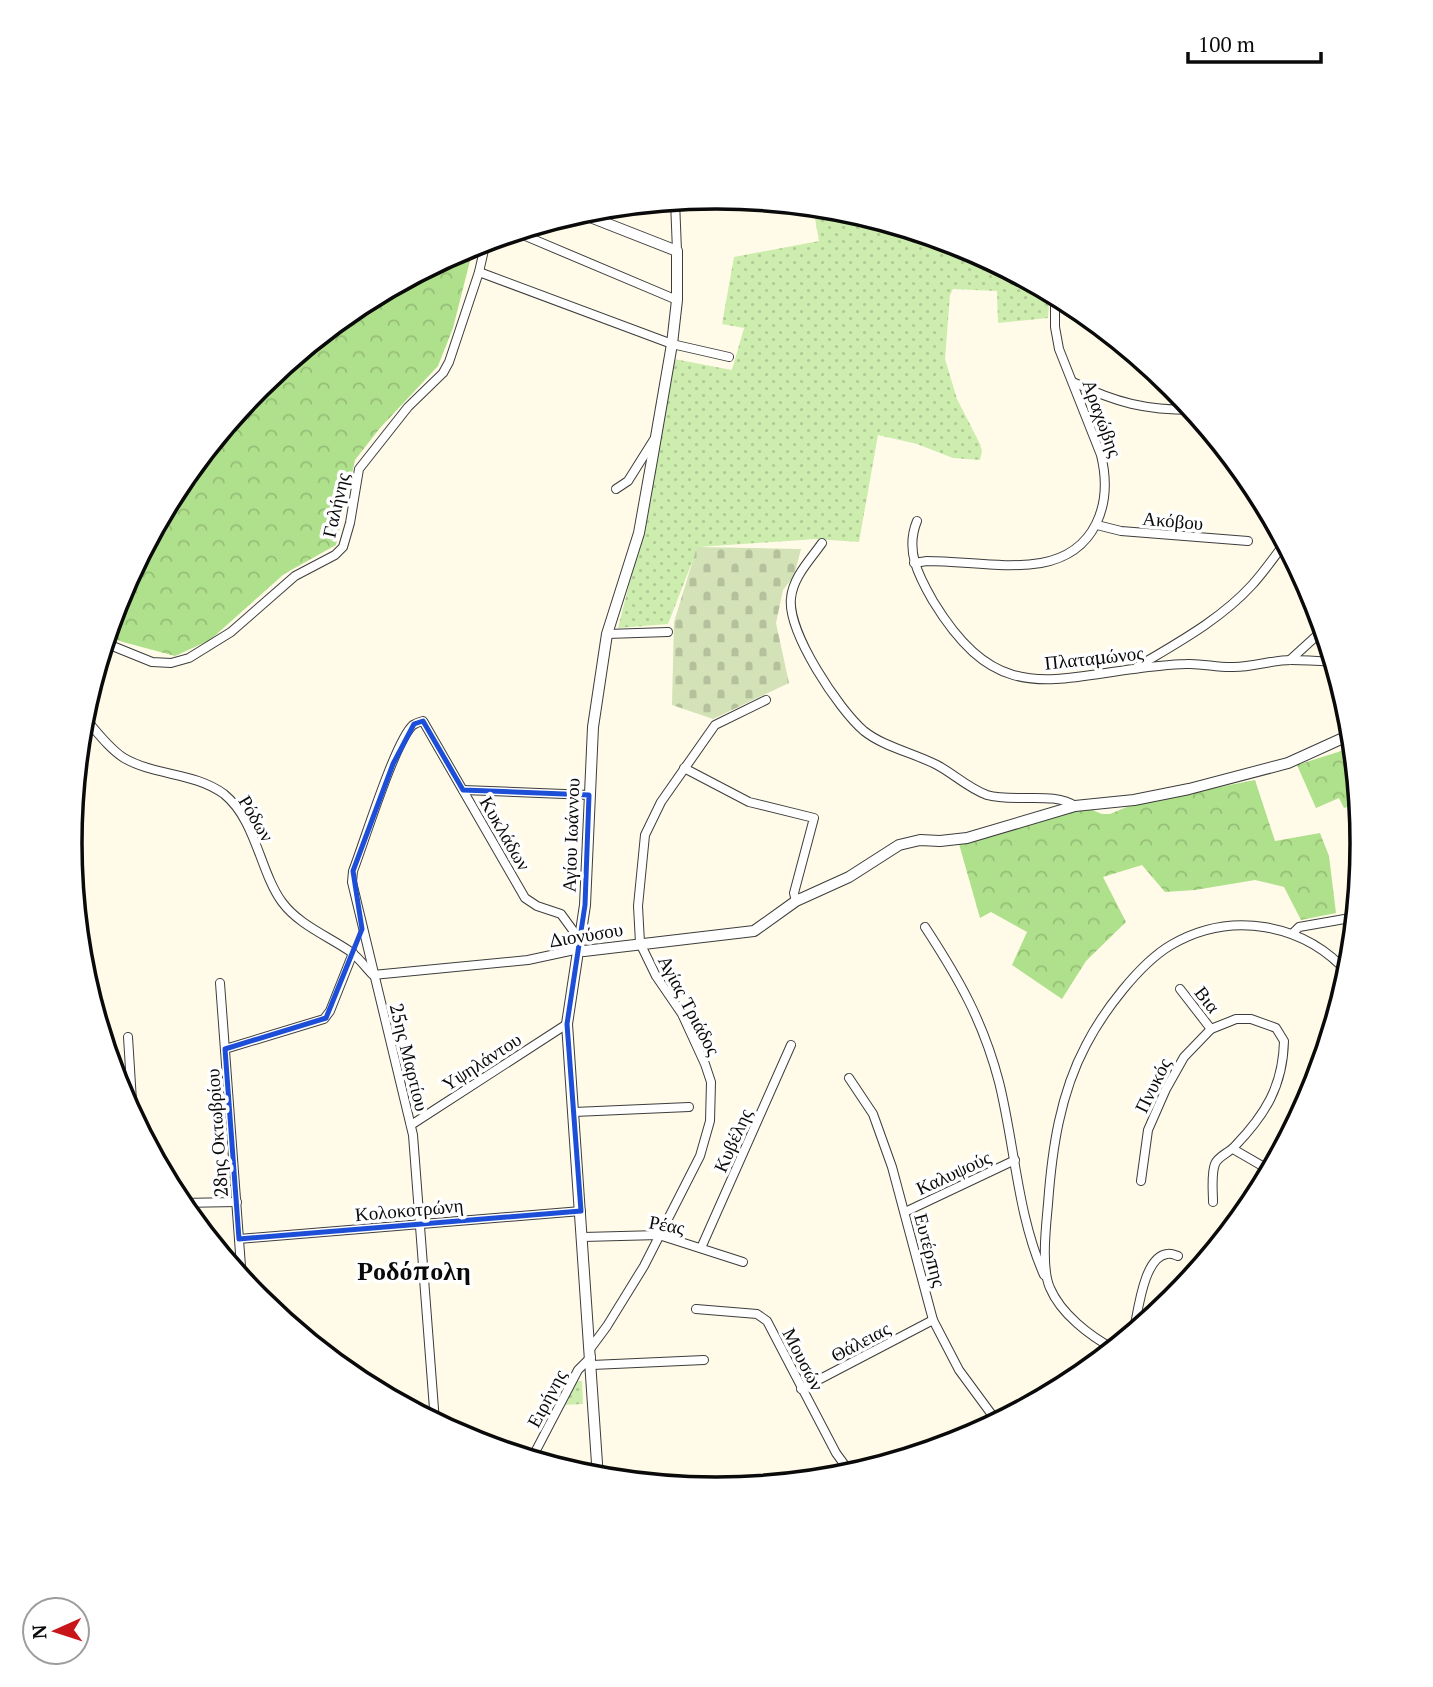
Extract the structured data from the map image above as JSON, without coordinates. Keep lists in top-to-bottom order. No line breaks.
{"streets":{"street":["Αραχώβης","Γαλήνης","Ακόβου","Πλαταμώνος","Ρόδων","Κυκλάδων","Αγίου Ιωάννου","Διονύσου","Βια","Αγίας Τριάδος","25ης Μαρτίου","Υψηλάντου","Πνυκός","28ης Οκτωβρίου","Κυβέλης","Καλυψούς","Κολοκοτρώνη","Ρέας","Ευτέρπης","Θάλειας","Μουσών","Ειρήνης"]},"crossings":[["Αραχώβης","Ακόβου"],["Ρόδων","Διονύσου"],["Ρόδων","25ης Μαρτίου"],["Κυκλάδων","Αγίου Ιωάννου"],["Κυκλάδων","Διονύσου"],["Κυκλάδων","25ης Μαρτίου"],["Αγίου Ιωάννου","Διονύσου"],["Αγίου Ιωάννου","Αγίας Τριάδος"],["Αγίου Ιωάννου","Υψηλάντου"],["Αγίου Ιωάννου","Κολοκοτρώνη"],["Αγίου Ιωάννου","Ρέας"],["Αγίου Ιωάννου","Ειρήνης"],["Διονύσου","Αγίας Τριάδος"],["Διονύσου","25ης Μαρτίου"],["Βια","Πνυκός"],["Αγίας Τριάδος","Ρέας"],["Αγίας Τριάδος","Ειρήνης"],["25ης Μαρτίου","Υψηλάντου"],["25ης Μαρτίου","Κολοκοτρώνη"],["28ης Οκτωβρίου","Κολοκοτρώνη"],["Κυβέλης","Ρέας"],["Καλυψούς","Ευτέρπης"],["Ευτέρπης","Θάλειας"],["Θάλειας","Μουσών"]],"districts":["Ροδόπολη"],"scale_bar":"100 m","north":"left"}
